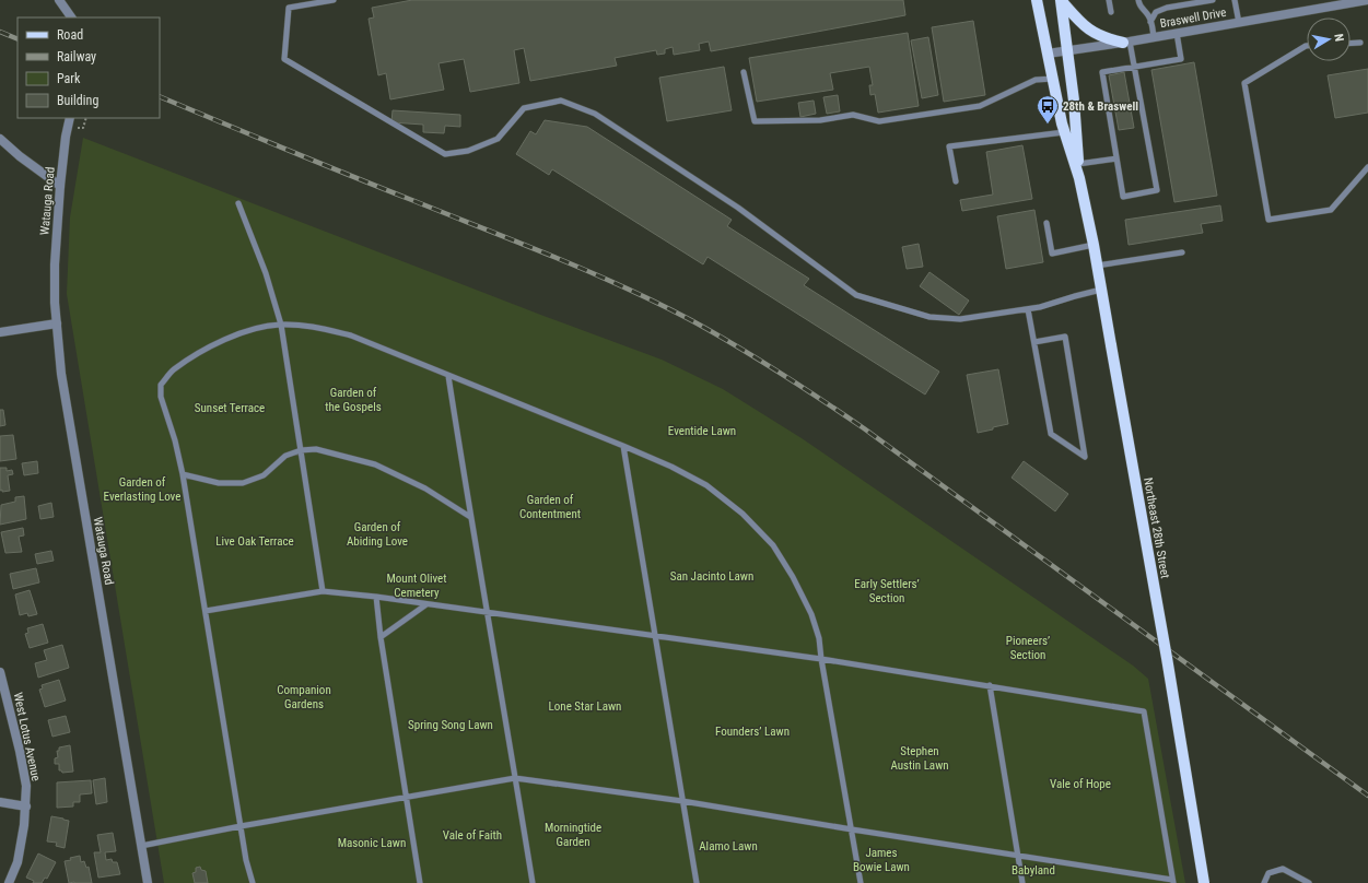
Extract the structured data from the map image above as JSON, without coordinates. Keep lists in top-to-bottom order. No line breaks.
{"streets":{"main road":["Northeast 28th Street"],"street":["Braswell Drive","Watauga Road","West Lotus Avenue"]},"crossings":[["Braswell Drive","Northeast 28th Street"]],"parks":["Garden of the Gospels","Sunset Terrace","Eventide Lawn","Garden of Everlasting Love","Garden of Contentment","Garden of Abiding Love","Live Oak Terrace","San Jacinto Lawn","Mount Olivet Cemetery","Early Settlers’ Section","Pioneers’ Section","Companion Gardens","Lone Star Lawn","Spring Song Lawn","Founders’ Lawn","Stephen Austin Lawn","Vale of Hope","Morningtide Garden","Vale of Faith","Masonic Lawn","Alamo Lawn","James Bowie Lawn","Babyland"],"places":{"bus stop":["28th & Braswell"]},"legend":["Road","Railway","Park","Building"],"north":"right"}
